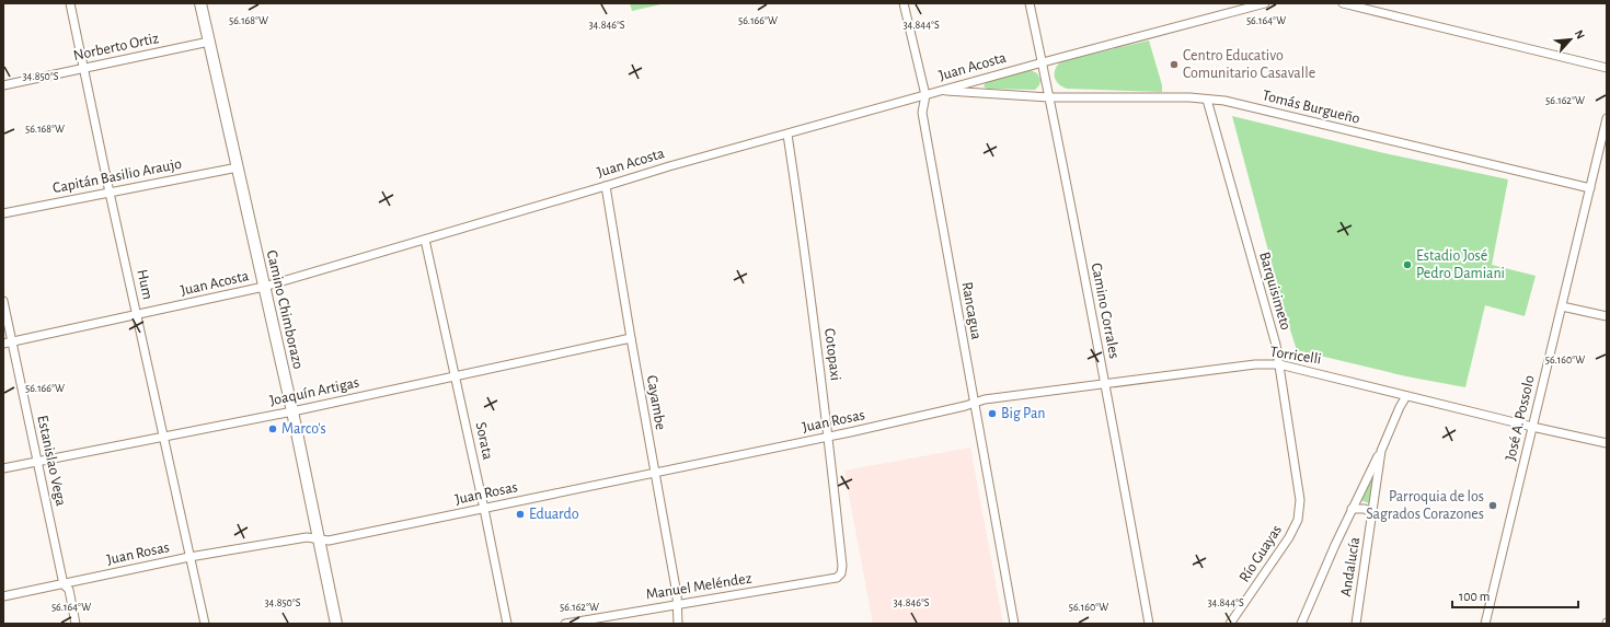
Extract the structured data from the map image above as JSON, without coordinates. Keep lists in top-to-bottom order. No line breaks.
{"streets":{"street":["Norberto Ortiz","Juan Acosta","Tomás Burgueño","Capitán Basilio Araujo","Hum","Barquisimeto","Camino Chimborazo","Rancagua","Camino Corrales","Cotopaxi","Torricelli","Joaquín Artigas","Cayambe","José A. Possolo","Juan Rosas","Sorata","Estanislao Vega","Río Guayas","Andalucía","Manuel Meléndez"]},"crossings":[["Norberto Ortiz","Hum"],["Norberto Ortiz","Camino Chimborazo"],["Juan Acosta","Tomás Burgueño"],["Juan Acosta","Hum"],["Juan Acosta","Camino Chimborazo"],["Juan Acosta","Rancagua"],["Juan Acosta","Camino Corrales"],["Juan Acosta","Cotopaxi"],["Juan Acosta","Cayambe"],["Juan Acosta","Sorata"],["Juan Acosta","Estanislao Vega"],["Tomás Burgueño","Barquisimeto"],["Tomás Burgueño","Camino Corrales"],["Tomás Burgueño","José A. Possolo"],["Capitán Basilio Araujo","Hum"],["Capitán Basilio Araujo","Camino Chimborazo"],["Hum","Joaquín Artigas"],["Hum","Juan Rosas"],["Barquisimeto","Torricelli"],["Barquisimeto","Río Guayas"],["Camino Chimborazo","Joaquín Artigas"],["Camino Chimborazo","Juan Rosas"],["Rancagua","Torricelli"],["Rancagua","Juan Rosas"],["Camino Corrales","Torricelli"],["Cotopaxi","Juan Rosas"],["Cotopaxi","Manuel Meléndez"],["Torricelli","José A. Possolo"],["Torricelli","Juan Rosas"],["Torricelli","Andalucía"],["Joaquín Artigas","Cayambe"],["Joaquín Artigas","Sorata"],["Joaquín Artigas","Estanislao Vega"],["Cayambe","Juan Rosas"],["Cayambe","Manuel Meléndez"],["Juan Rosas","Sorata"],["Juan Rosas","Estanislao Vega"]],"places":["Centro Educativo Comunitario Casavalle","Estadio José Pedro Damiani","Big Pan","Marco's","Parroquia de los Sagrados Corazones","Eduardo"],"scale_bar":"100 m","north":"top right","coordinates":["56.168°W","56.166°W","56.164°W","34.846°S","34.844°S","34.850°S","56.162°W","56.160°W"]}
